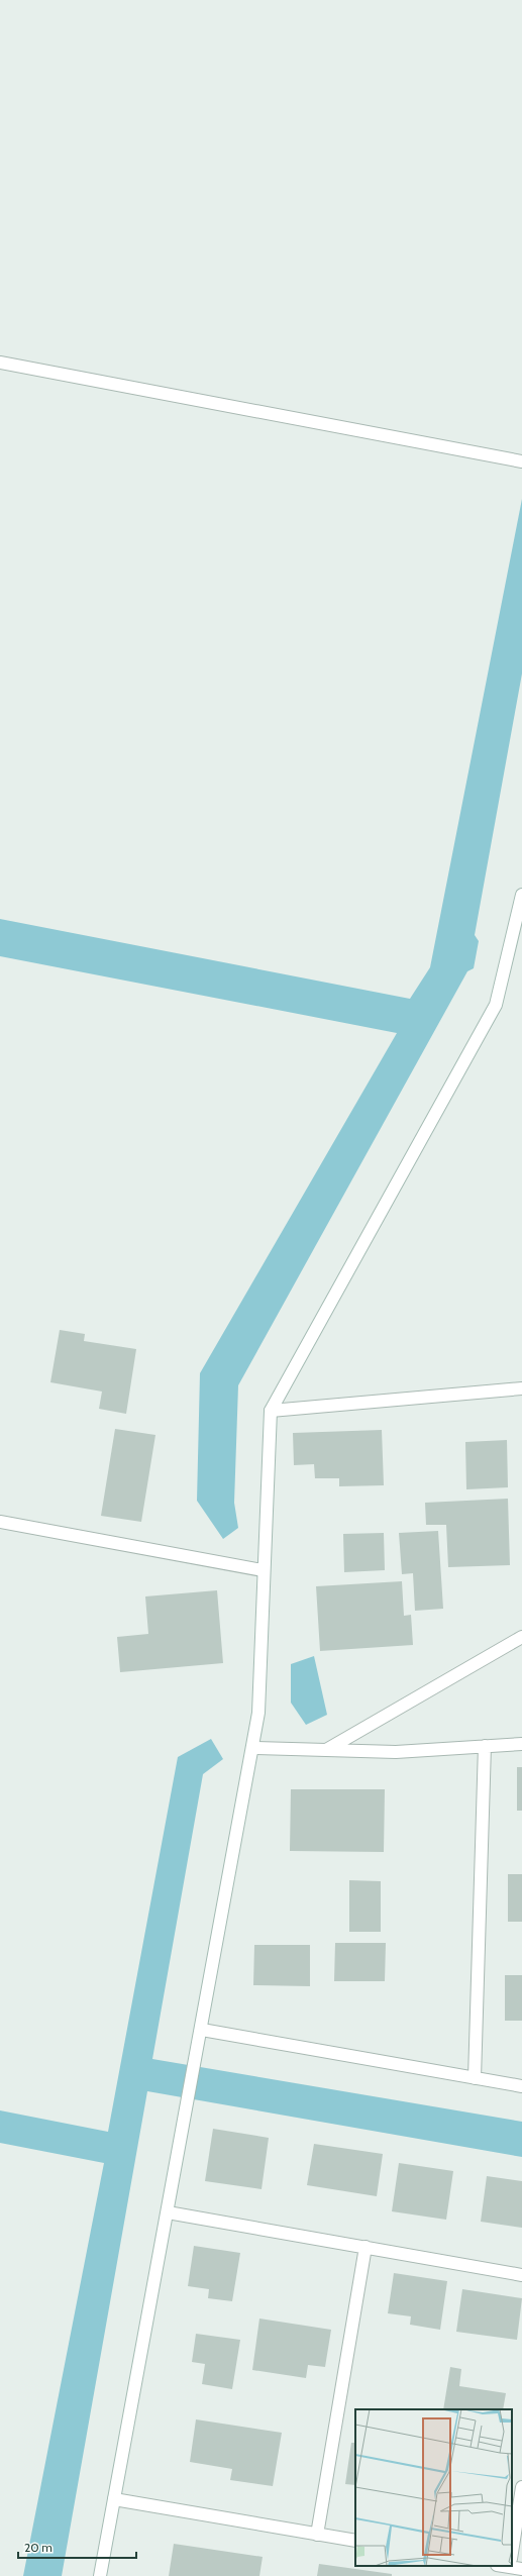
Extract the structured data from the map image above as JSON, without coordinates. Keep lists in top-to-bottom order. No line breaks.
{"scale_bar":"20 m"}
